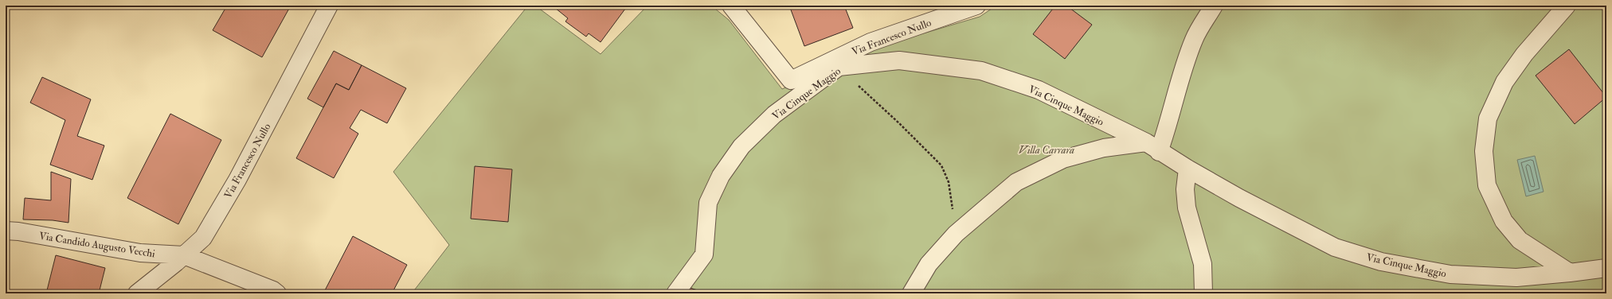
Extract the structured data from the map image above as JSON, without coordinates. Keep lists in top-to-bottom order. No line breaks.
{"streets":{"street":["Via Francesco Nullo","Via Cinque Maggio","Via Candido Augusto Vecchi"]},"crossings":[["Via Francesco Nullo","Via Candido Augusto Vecchi"]],"parks":["Villa Carrara"]}
